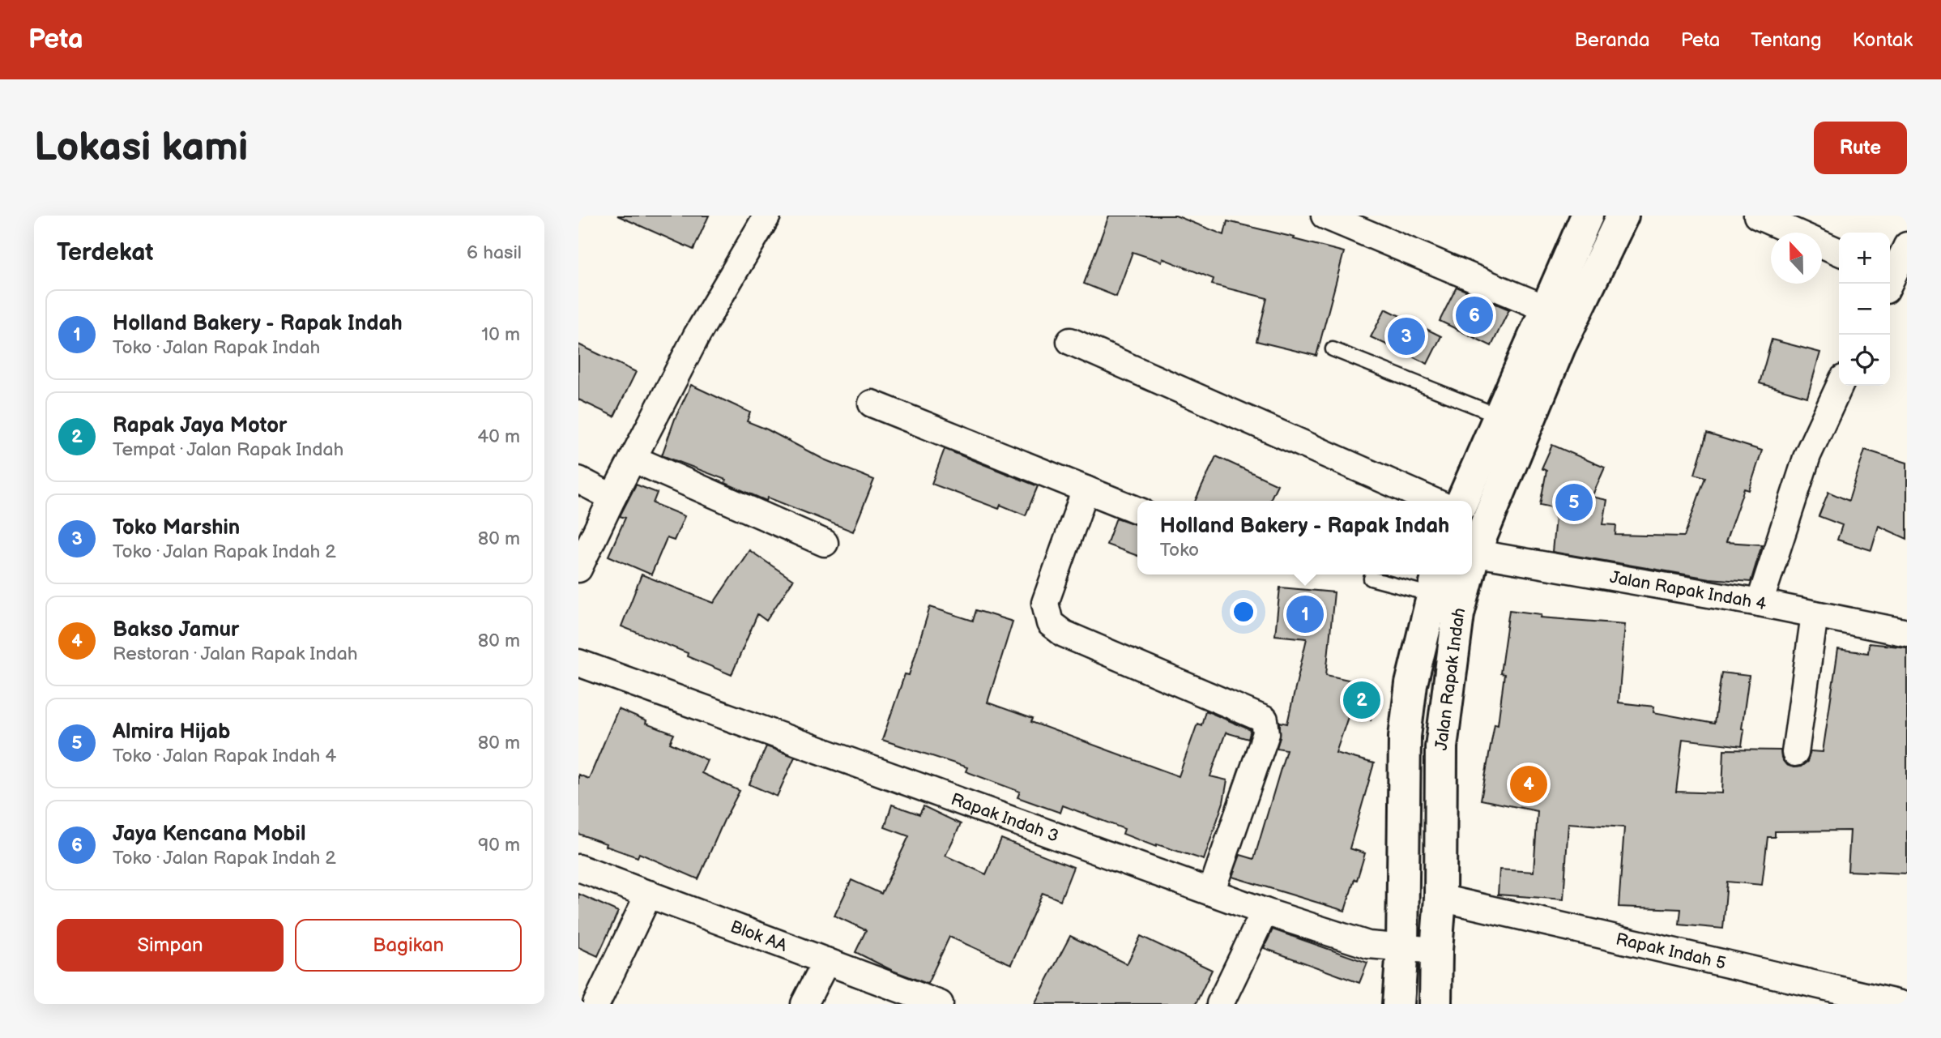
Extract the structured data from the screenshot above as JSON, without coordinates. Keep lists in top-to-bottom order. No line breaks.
{"streets":{"main road":["Jalan Rapak Indah"],"street":["Jalan Rapak Indah 4","Rapak Indah 3","Blok AA","Rapak Indah 5"]},"crossings":[["Jalan Rapak Indah","Rapak Indah 3"],["Jalan Rapak Indah","Rapak Indah 5"]],"north":"top","page":{"header":"Peta","nav":["Beranda","Peta","Tentang","Kontak"],"buttons":["Rute",["Simpan","Bagikan"]],"title":"Lokasi kami","heading":["Terdekat","6 hasil"],"map_buttons":["+","−"],"list":[{"mark":"1","name":"Holland Bakery - Rapak Indah","note":"Toko · Jalan Rapak Indah","value":"10 m"},{"mark":"2","name":"Rapak Jaya Motor","note":"Tempat · Jalan Rapak Indah","value":"40 m"},{"mark":"3","name":"Toko Marshin","note":"Toko · Jalan Rapak Indah 2","value":"80 m"},{"mark":"4","name":"Bakso Jamur","note":"Restoran · Jalan Rapak Indah","value":"80 m"},{"mark":"5","name":"Almira Hijab","note":"Toko · Jalan Rapak Indah 4","value":"80 m"},{"mark":"6","name":"Jaya Kencana Mobil","note":"Toko · Jalan Rapak Indah 2","value":"90 m"}],"pins":["6","3","5","1","2","4"],"popup":["Holland Bakery - Rapak Indah","Toko"]}}
